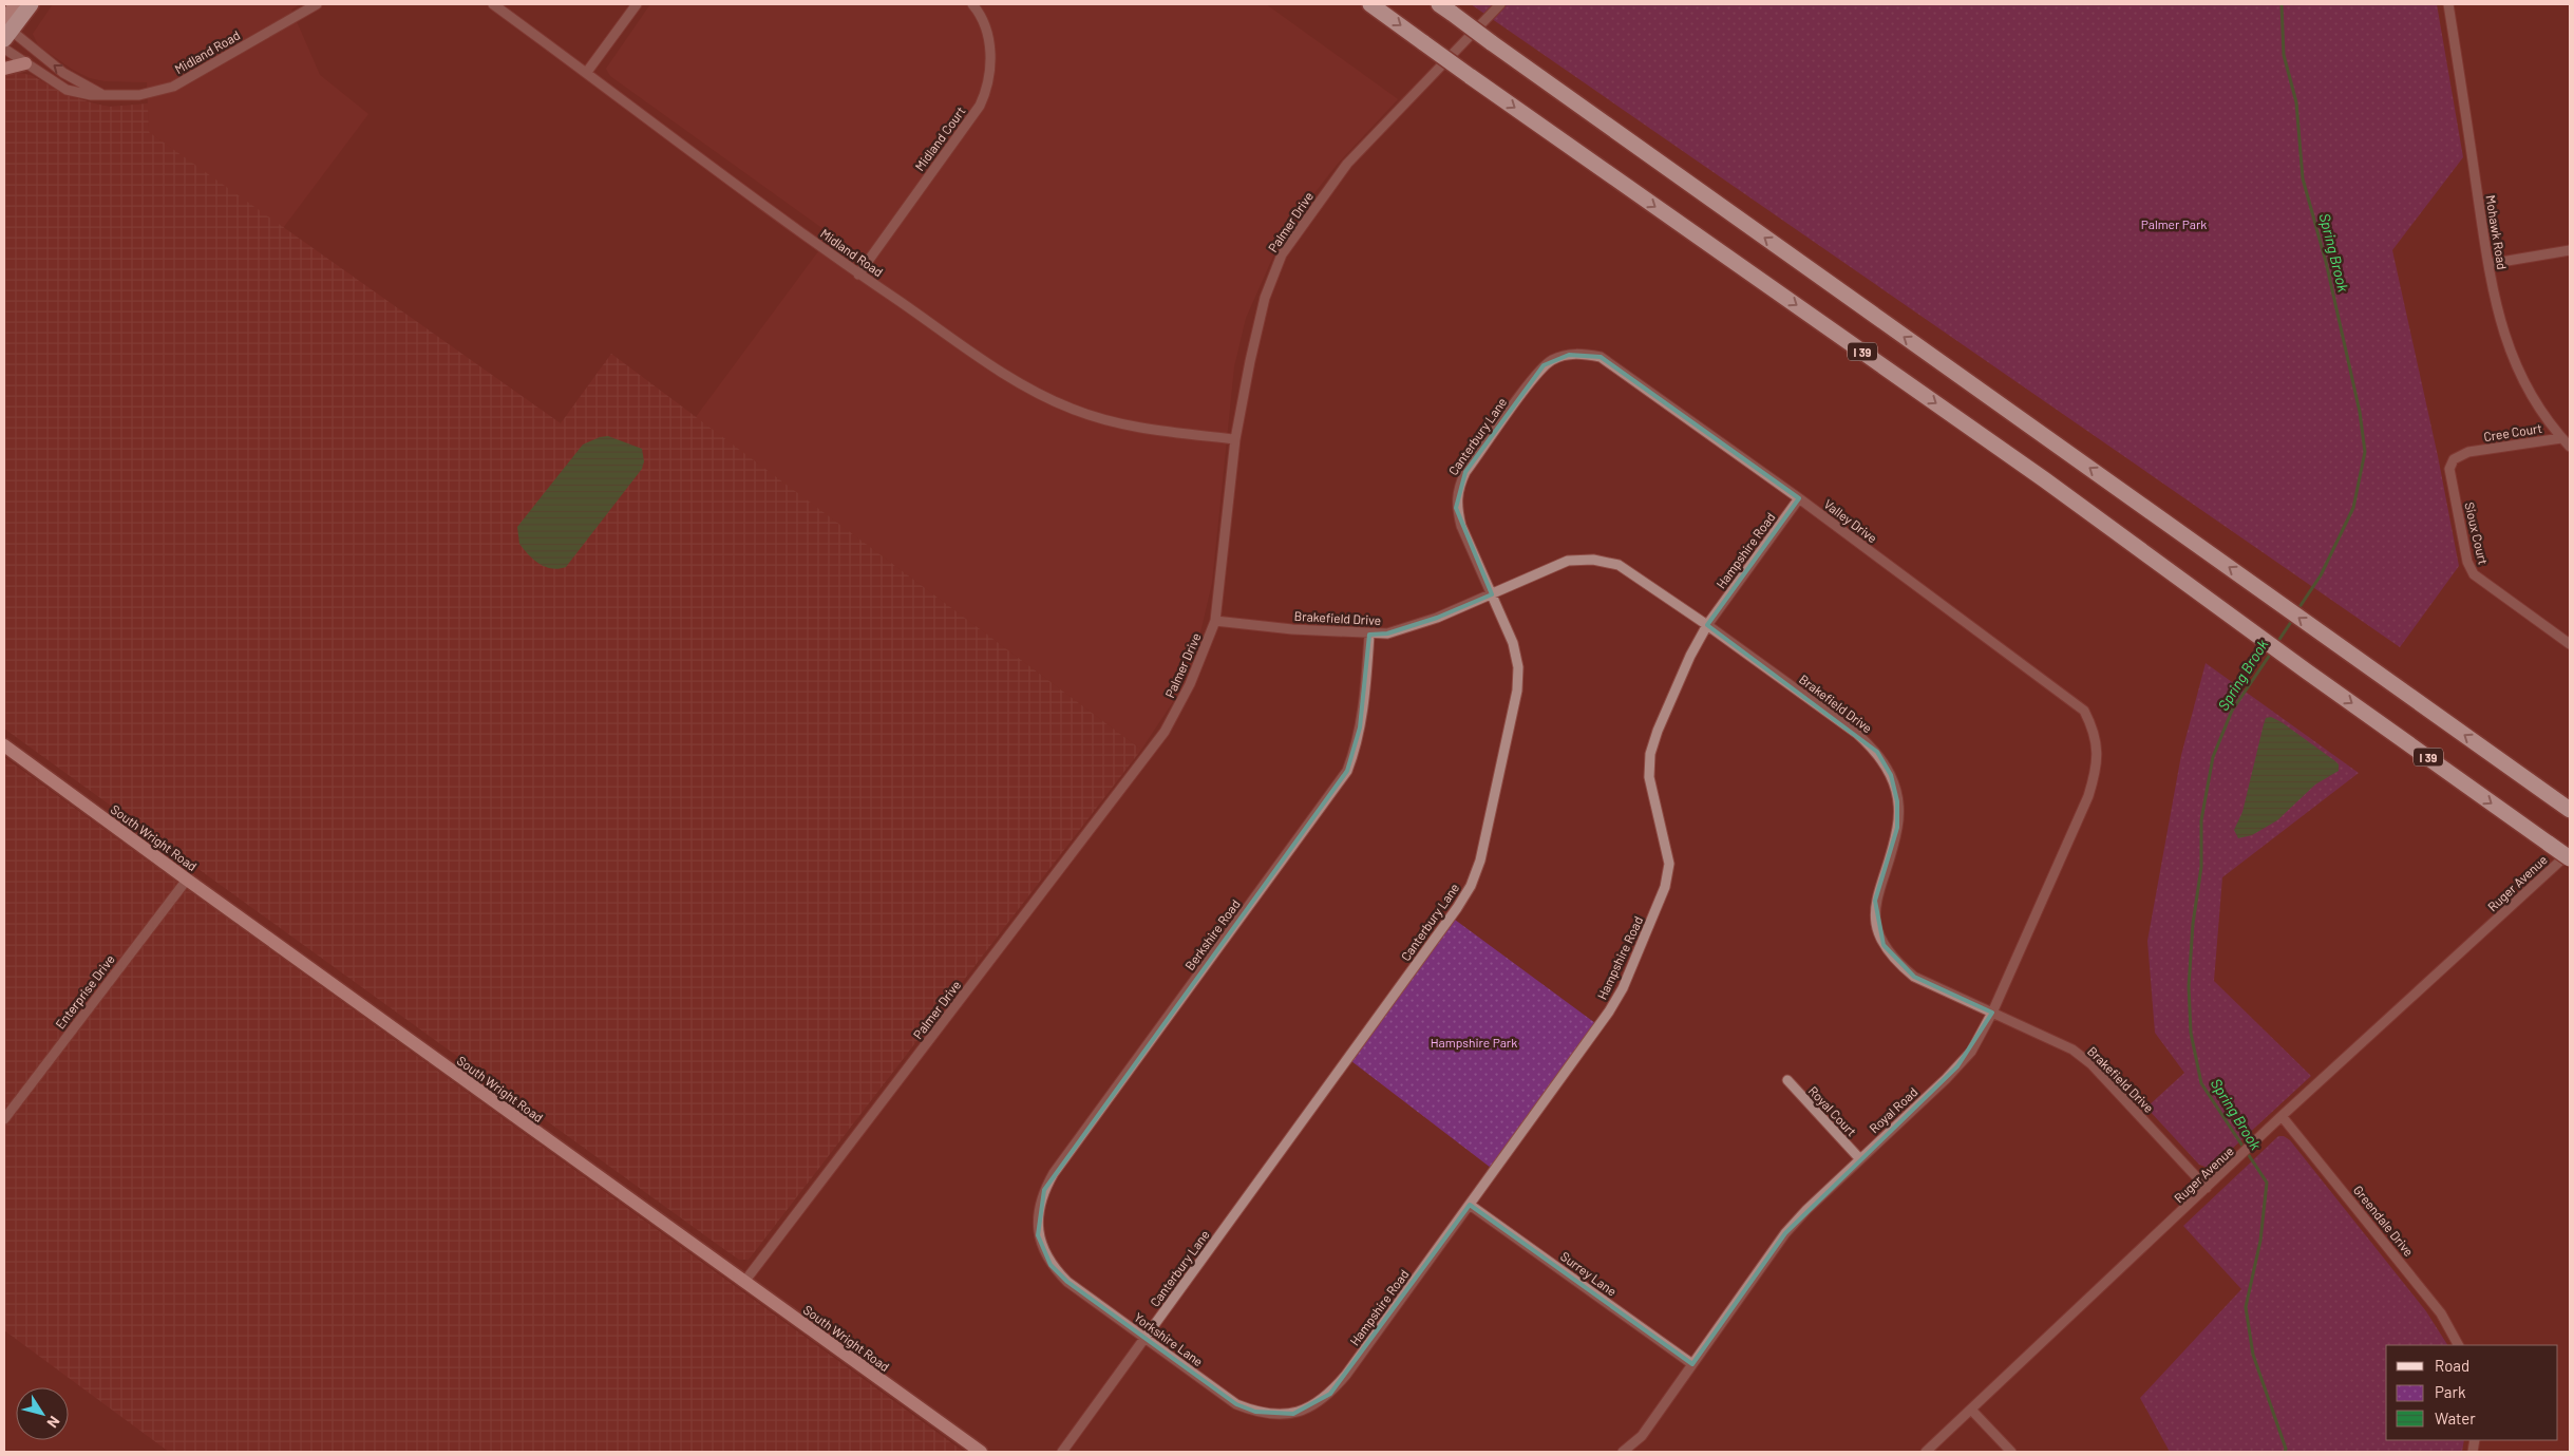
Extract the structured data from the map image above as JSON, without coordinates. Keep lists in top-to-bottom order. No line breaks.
{"streets":{"highway":["I 39"],"main road":["South Wright Road"],"street":["Midland Road","Midland Court","Palmer Drive","Mohawk Road","Cree Court","Canterbury Lane","Valley Drive","Sioux Court","Hampshire Road","Brakefield Drive","Ruger Avenue","Berkshire Road","Enterprise Drive","Royal Road","Royal Court","Greendale Drive","Surrey Lane","Yorkshire Lane"]},"crossings":[["Midland Road","Midland Court"],["Midland Road","Palmer Drive"],["Palmer Drive","Brakefield Drive"],["Palmer Drive","South Wright Road"],["Mohawk Road","Cree Court"],["Cree Court","Sioux Court"],["Canterbury Lane","Valley Drive"],["Canterbury Lane","Brakefield Drive"],["Canterbury Lane","Yorkshire Lane"],["Valley Drive","Hampshire Road"],["Valley Drive","Royal Road"],["Hampshire Road","Brakefield Drive"],["Hampshire Road","Surrey Lane"],["Hampshire Road","Yorkshire Lane"],["Brakefield Drive","Ruger Avenue"],["Brakefield Drive","Berkshire Road"],["Brakefield Drive","Royal Road"],["South Wright Road","Enterprise Drive"],["Ruger Avenue","Greendale Drive"],["Berkshire Road","Yorkshire Lane"],["Royal Road","Royal Court"],["Royal Road","Surrey Lane"]],"water":["Spring Brook"],"parks":["Palmer Park","Hampshire Park"],"legend":["Road","Park","Water"],"north":"bottom right"}
